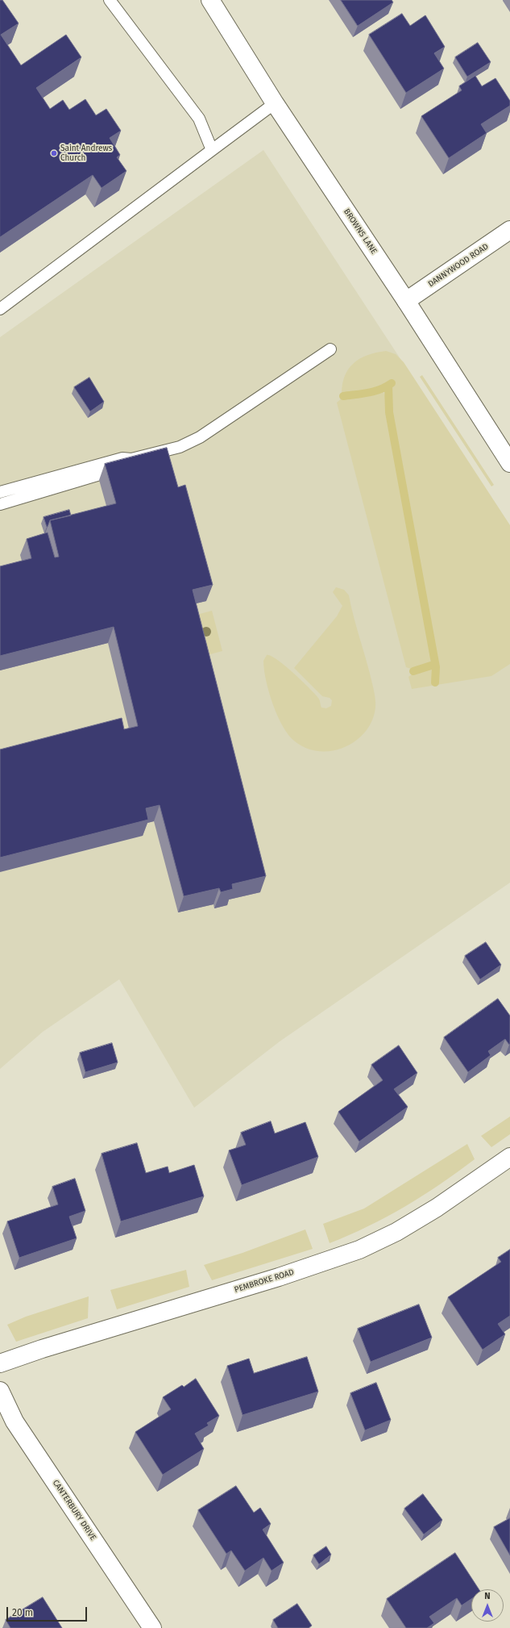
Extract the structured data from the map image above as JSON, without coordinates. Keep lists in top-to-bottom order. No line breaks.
{"streets":{"street":["BROWNS LANE","DANNYWOOD ROAD","PEMBROKE ROAD","CANTERBURY DRIVE"]},"crossings":[["BROWNS LANE","DANNYWOOD ROAD"]],"places":["Saint Andrews Church"],"scale_bar":"20 m","north":"top"}
